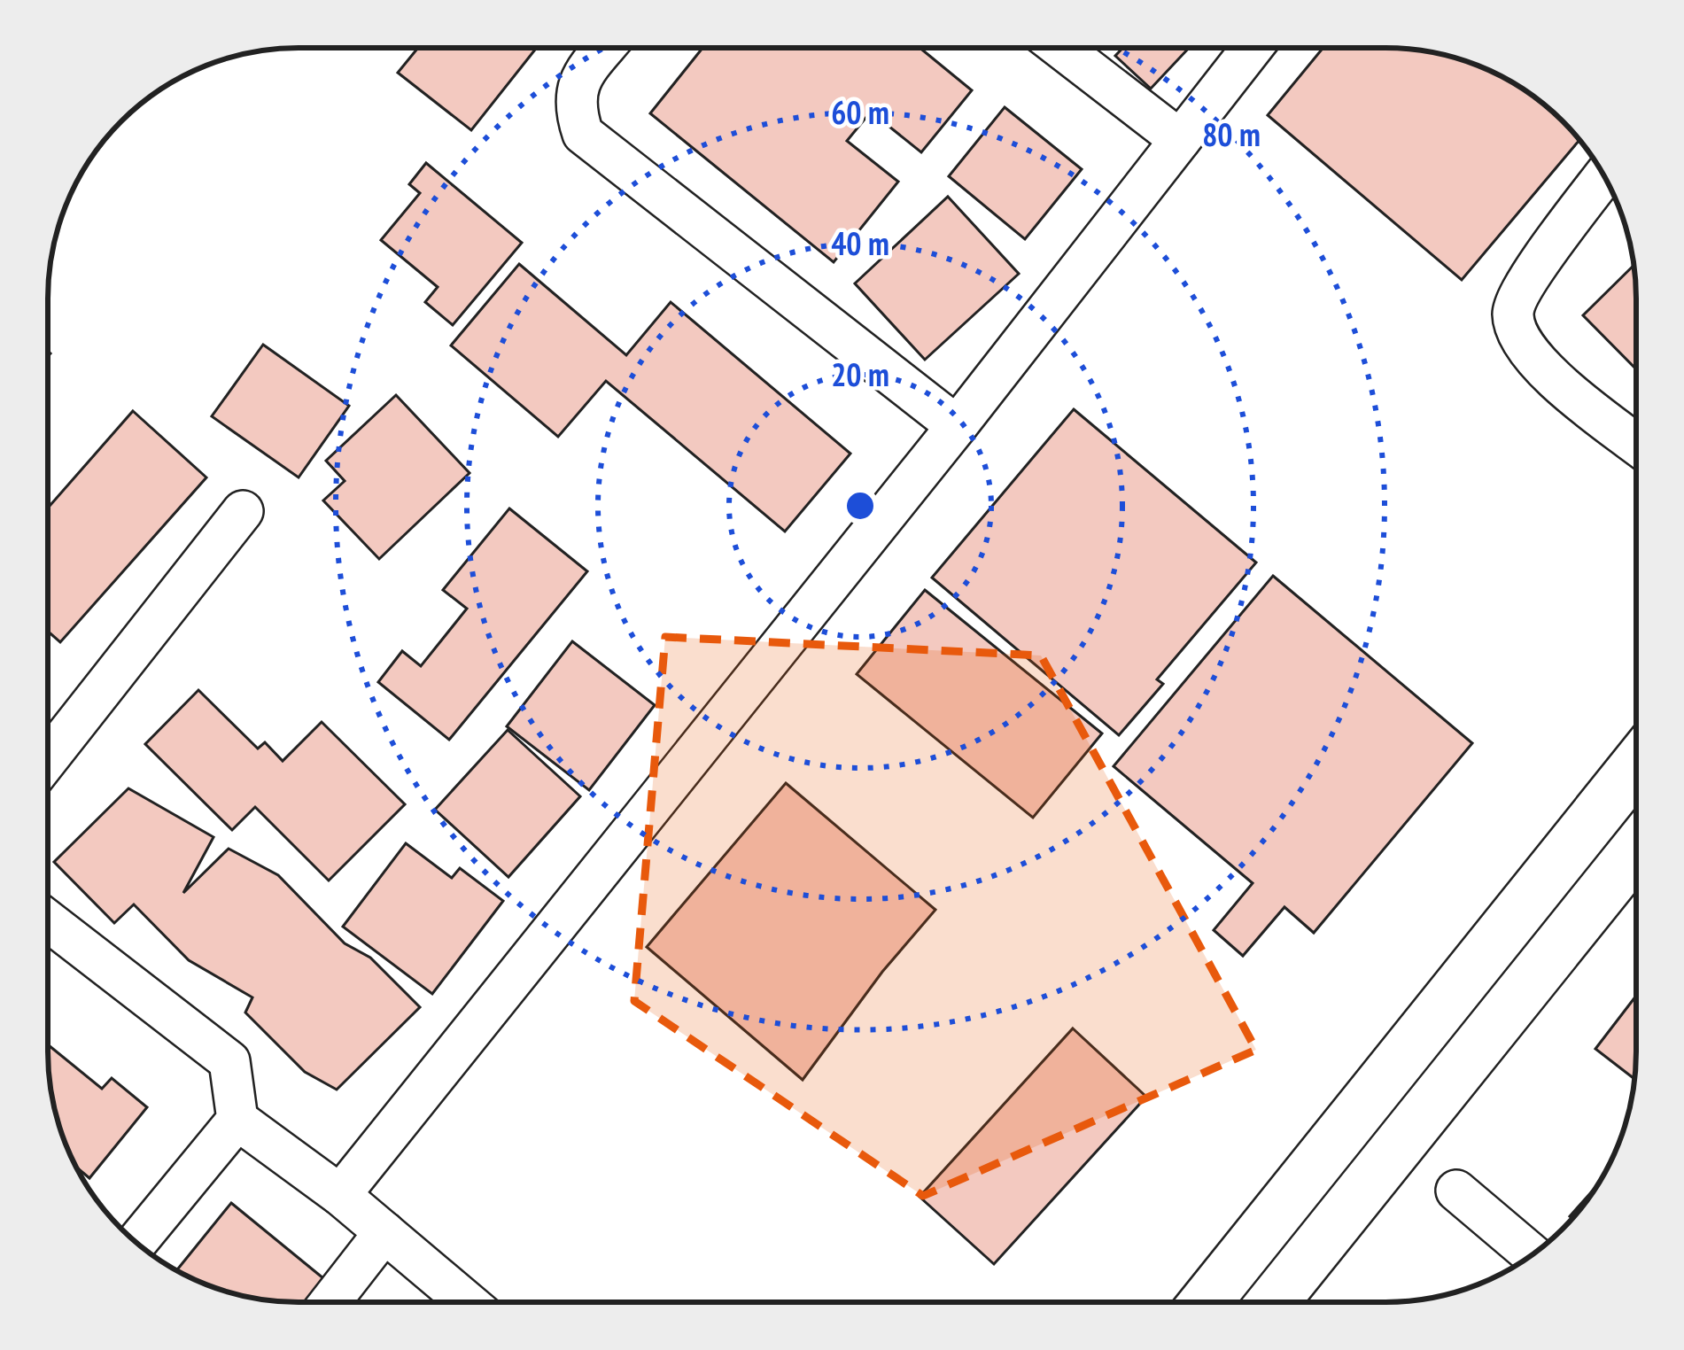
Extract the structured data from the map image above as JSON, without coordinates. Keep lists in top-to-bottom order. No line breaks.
{"rings":["60 m","80 m","40 m","20 m"]}
